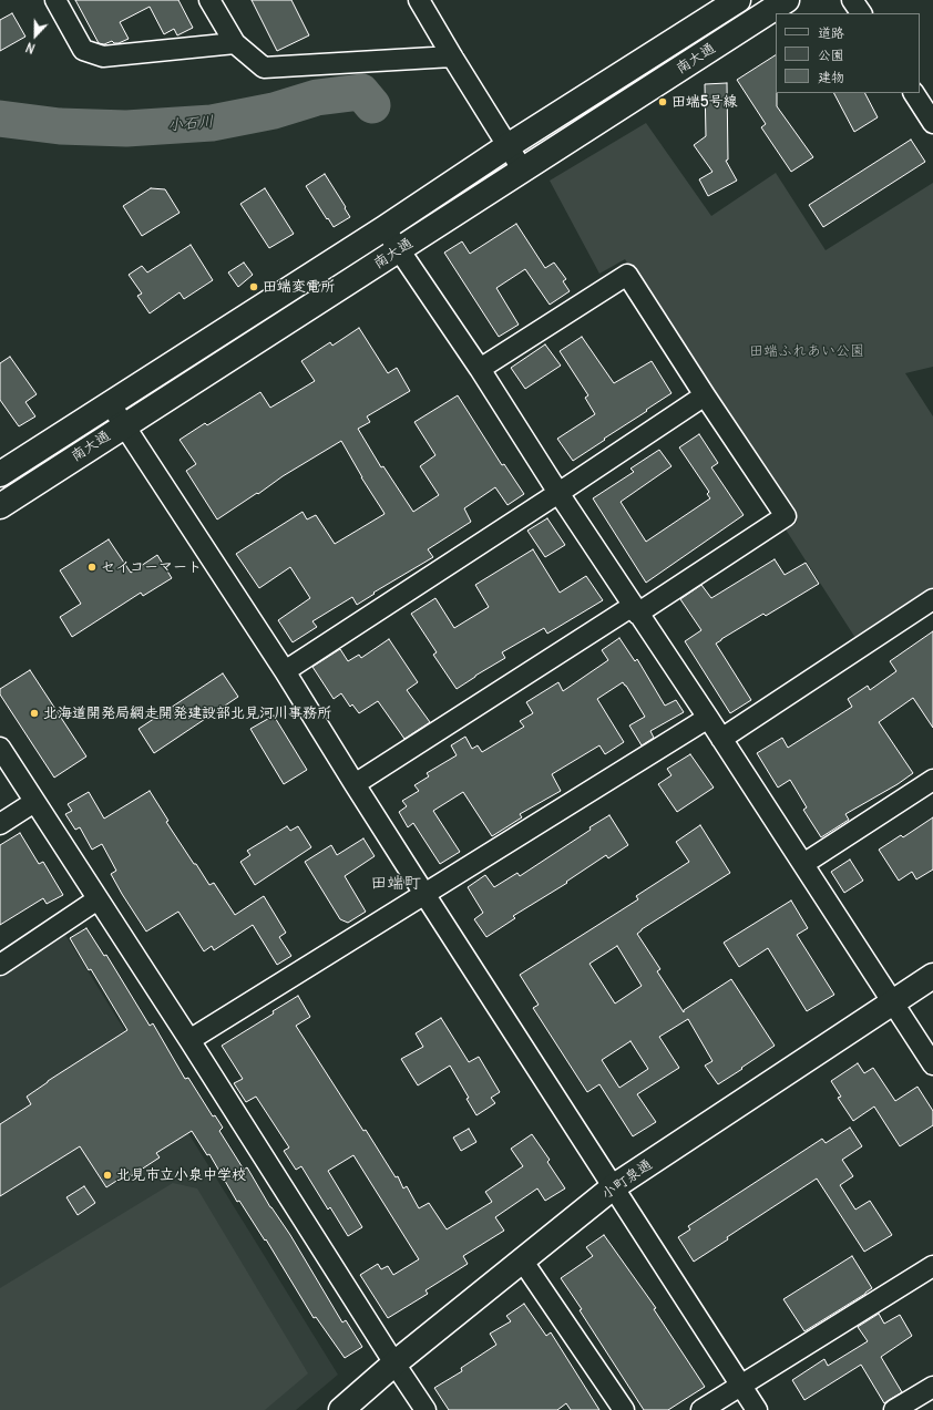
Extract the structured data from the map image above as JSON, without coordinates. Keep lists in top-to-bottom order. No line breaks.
{"streets":{"street":["南大通","小町泉通"]},"districts":["田端町"],"water":["小石川"],"parks":["田端ふれあい公園"],"places":["田端5号線","田端変電所","セイコーマート","北海道開発局網走開発建設部北見河川事務所","北見市立小泉中学校"],"legend":["道路","公園","建物"],"north":"bottom"}
